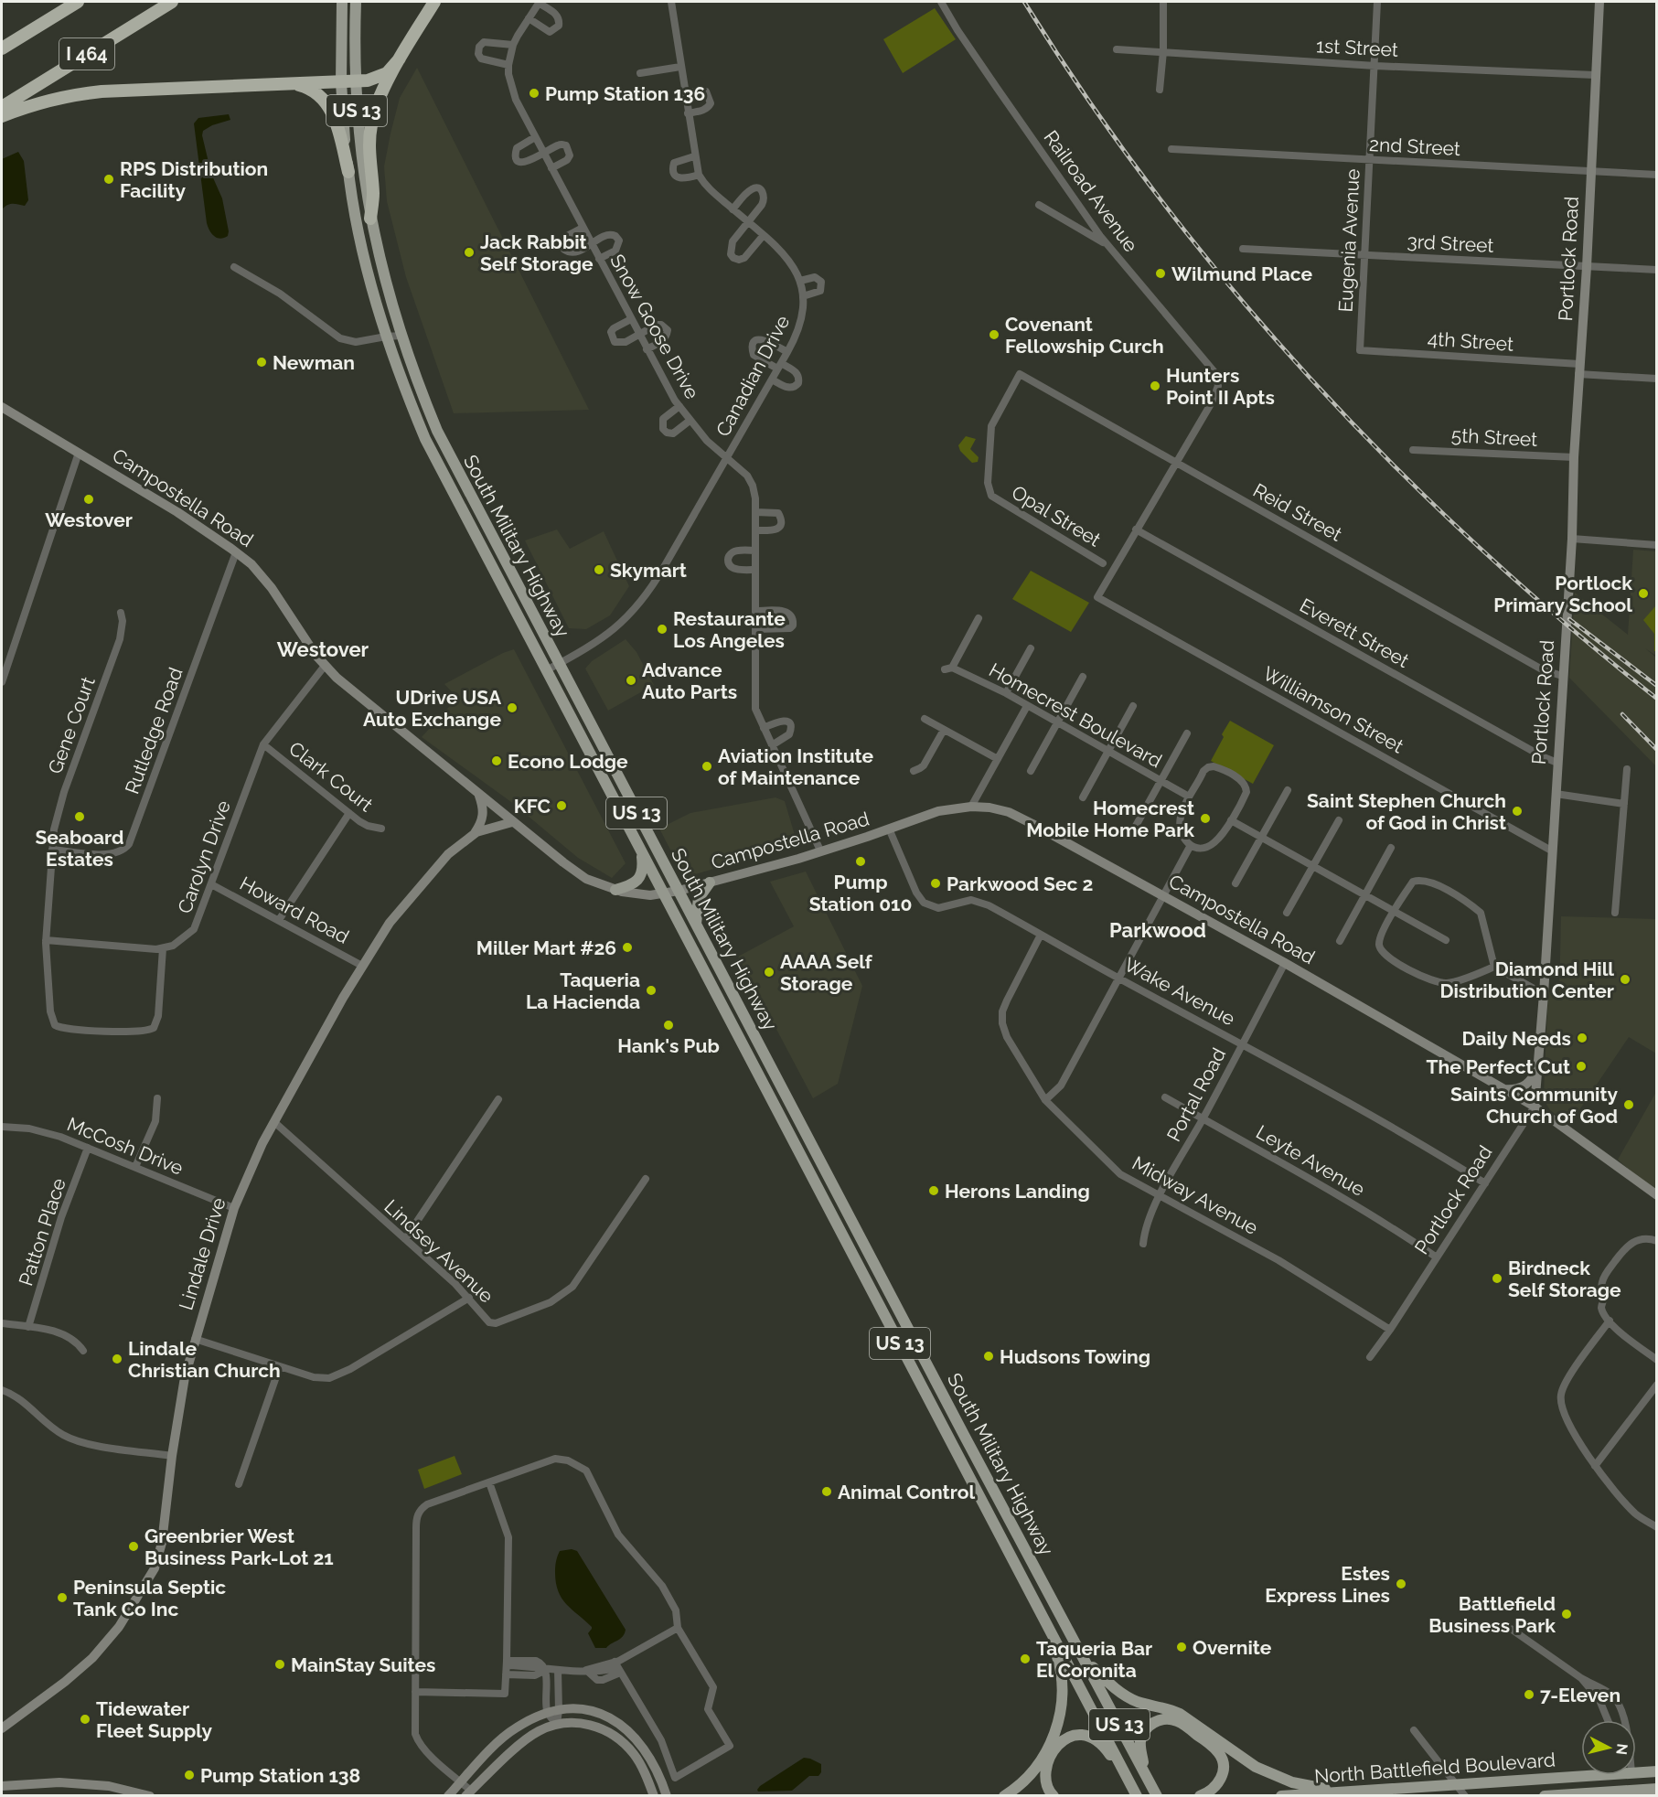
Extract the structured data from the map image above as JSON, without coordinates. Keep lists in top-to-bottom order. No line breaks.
{"streets":{"highway":["I 464"],"main road":["US 13","Portlock Road","Campostella Road","South Military Highway","Lindale Drive","North Battlefield Boulevard"],"street":["1st Street","2nd Street","Railroad Avenue","Eugenia Avenue","3rd Street","Snow Goose Drive","4th Street","Canadian Drive","5th Street","Reid Street","Opal Street","Everett Street","Williamson Street","Homecrest Boulevard","Gene Court","Rutledge Road","Clark Court","Carolyn Drive","Howard Road","Wake Avenue","Portal Road","McCosh Drive","Leyte Avenue","Midway Avenue","Patton Place","Lindsey Avenue"]},"crossings":[["1st Street","Eugenia Avenue"],["1st Street","Portlock Road"],["2nd Street","Eugenia Avenue"],["2nd Street","Portlock Road"],["Railroad Avenue","Reid Street"],["Eugenia Avenue","3rd Street"],["Eugenia Avenue","4th Street"],["3rd Street","Portlock Road"],["Portlock Road","4th Street"],["Portlock Road","5th Street"],["Portlock Road","Campostella Road"],["Portlock Road","Reid Street"],["Portlock Road","Everett Street"],["Portlock Road","Williamson Street"],["Portlock Road","Wake Avenue"],["Portlock Road","Leyte Avenue"],["Portlock Road","Midway Avenue"],["Snow Goose Drive","Canadian Drive"],["Snow Goose Drive","Campostella Road"],["Canadian Drive","South Military Highway"],["Campostella Road","South Military Highway"],["Campostella Road","Rutledge Road"],["Campostella Road","Carolyn Drive"],["Campostella Road","Wake Avenue"],["Campostella Road","Portal Road"],["Campostella Road","Lindale Drive"],["Reid Street","Opal Street"],["Everett Street","Williamson Street"],["Gene Court","Rutledge Road"],["Gene Court","Carolyn Drive"],["Clark Court","Carolyn Drive"],["Carolyn Drive","Howard Road"],["Howard Road","Lindale Drive"],["Wake Avenue","Portal Road"],["Wake Avenue","Midway Avenue"],["Portal Road","Leyte Avenue"],["Portal Road","Midway Avenue"],["McCosh Drive","Patton Place"],["McCosh Drive","Lindale Drive"],["Lindsey Avenue","Lindale Drive"]],"districts":["Westover","Parkwood"],"places":["Pump Station 136","RPS Distribution Facility","Jack Rabbit Self Storage","Wilmund Place","Covenant Fellowship Curch","Newman","Hunters Point II Apts","Westover","Skymart","Portlock Primary School","Restaurante Los Angeles","Advance Auto Parts","UDrive USA Auto Exchange","Econo Lodge","Aviation Institute of Maintenance","KFC","Saint Stephen Church of God in Christ","Seaboard Estates","Homecrest Mobile Home Park","Pump Station 010","Parkwood Sec 2","Miller Mart #26","AAAA Self Storage","Diamond Hill Distribution Center","Taqueria La Hacienda","Hank's Pub","Daily Needs","The Perfect Cut","Saints Community Church of God","Herons Landing","Birdneck Self Storage","Hudsons Towing","Lindale Christian Church","Animal Control","Greenbrier West Business Park-Lot 21","Estes Express Lines","Peninsula Septic Tank Co Inc","Battlefield Business Park","Overnite","Taqueria Bar El Coronita","MainStay Suites","7-Eleven","Tidewater Fleet Supply","Pump Station 138"],"north":"right"}
